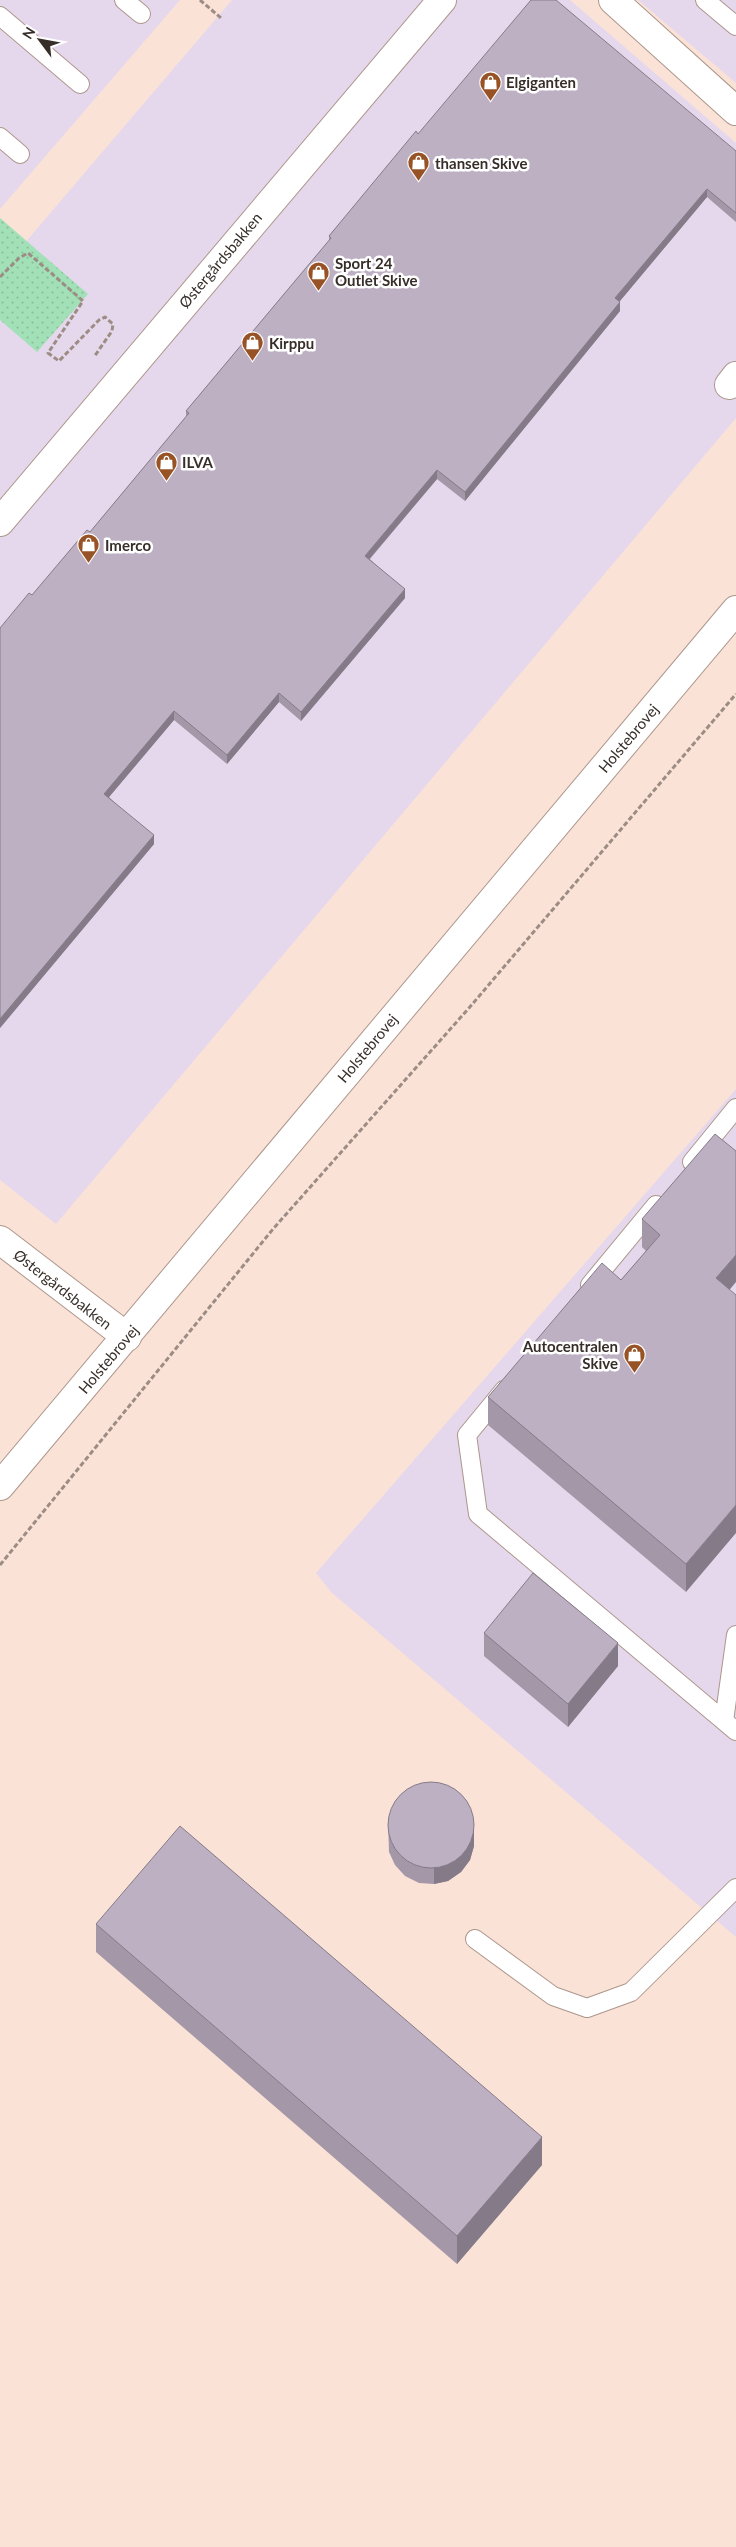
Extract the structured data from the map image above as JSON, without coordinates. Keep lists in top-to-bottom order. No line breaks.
{"streets":{"main road":["Østergårdsbakken","Holstebrovej"]},"crossings":[["Østergårdsbakken","Holstebrovej"]],"places":{"shop":["Elgiganten","thansen Skive","Sport 24 Outlet Skive","Kirppu","ILVA","Imerco","Autocentralen Skive"]},"north":"top left"}
